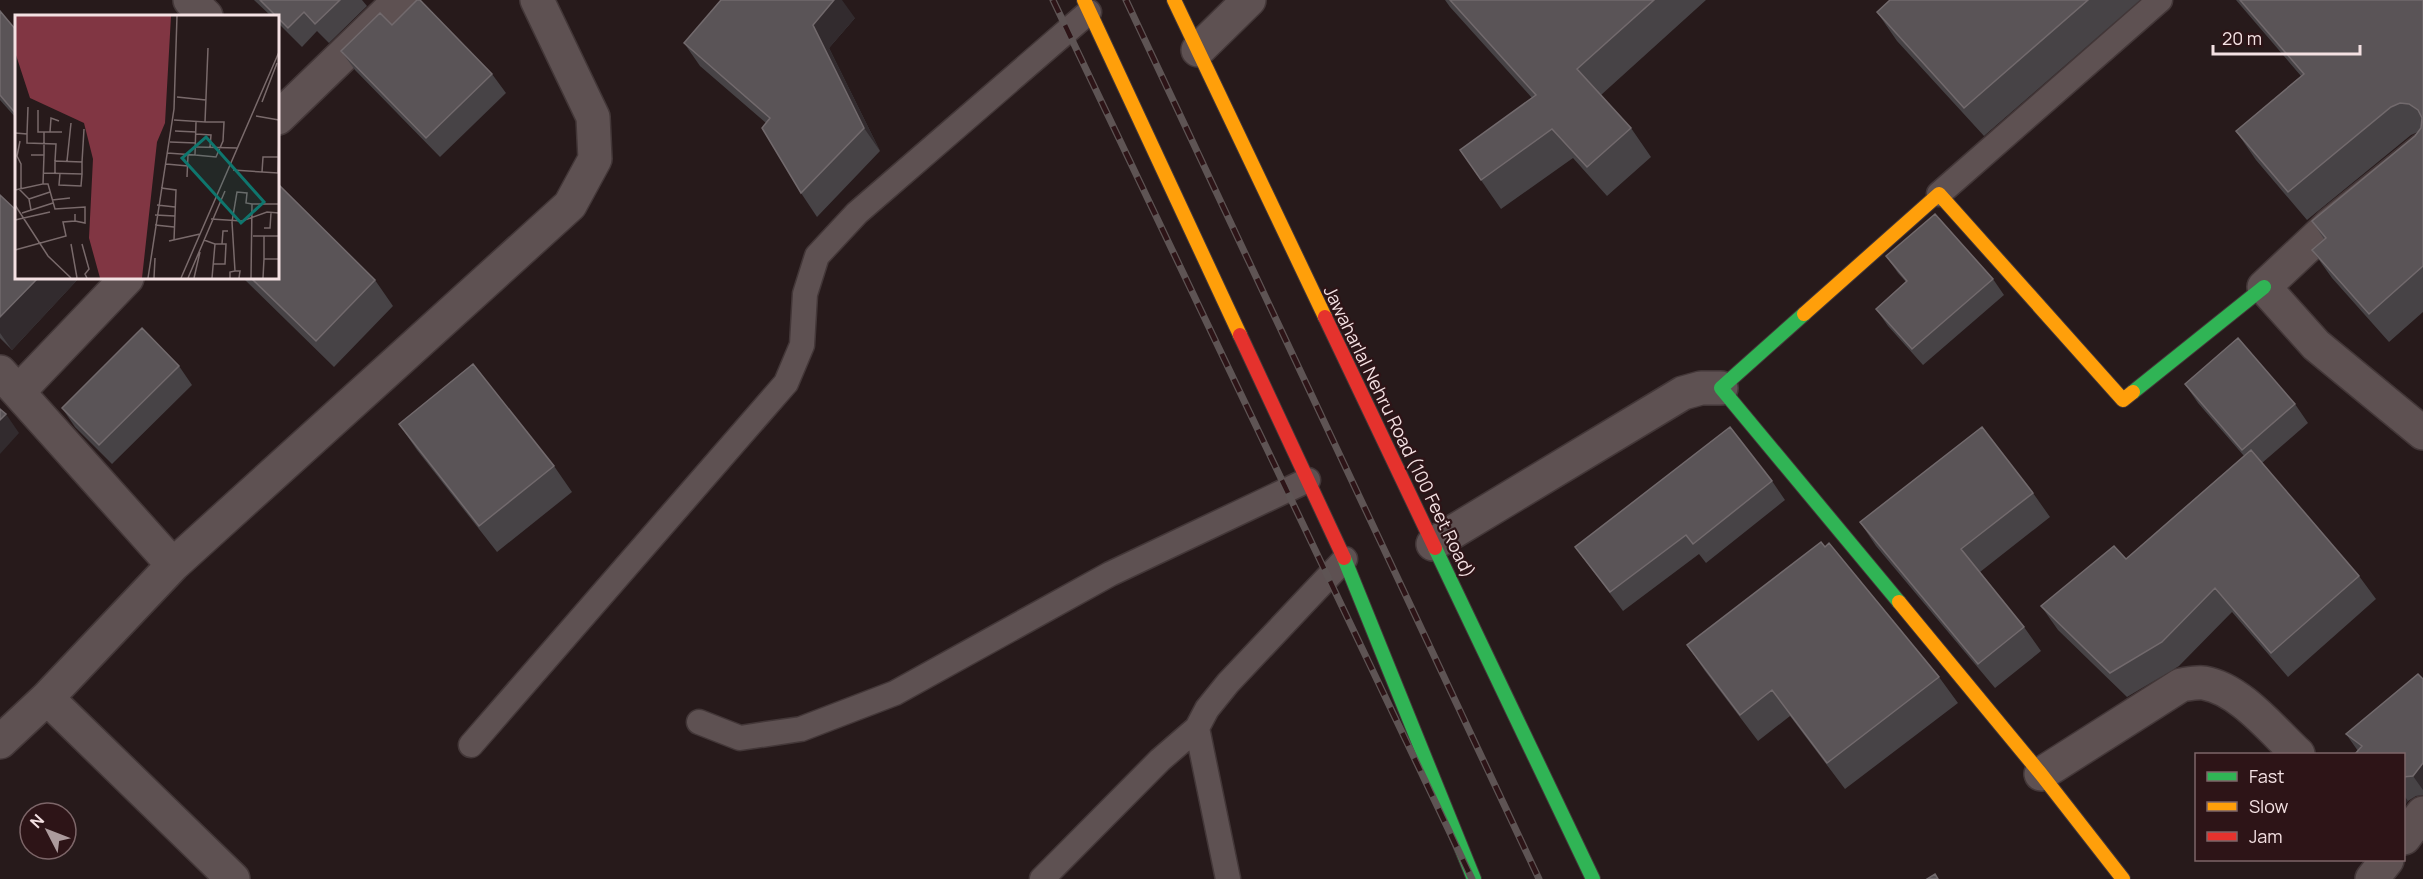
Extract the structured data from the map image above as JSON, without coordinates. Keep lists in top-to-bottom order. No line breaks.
{"streets":{"main road":["Jawaharlal Nehru Road (100 Feet Road)"]},"legend":["Fast","Slow","Jam"],"scale_bar":"20 m","north":"top left"}
